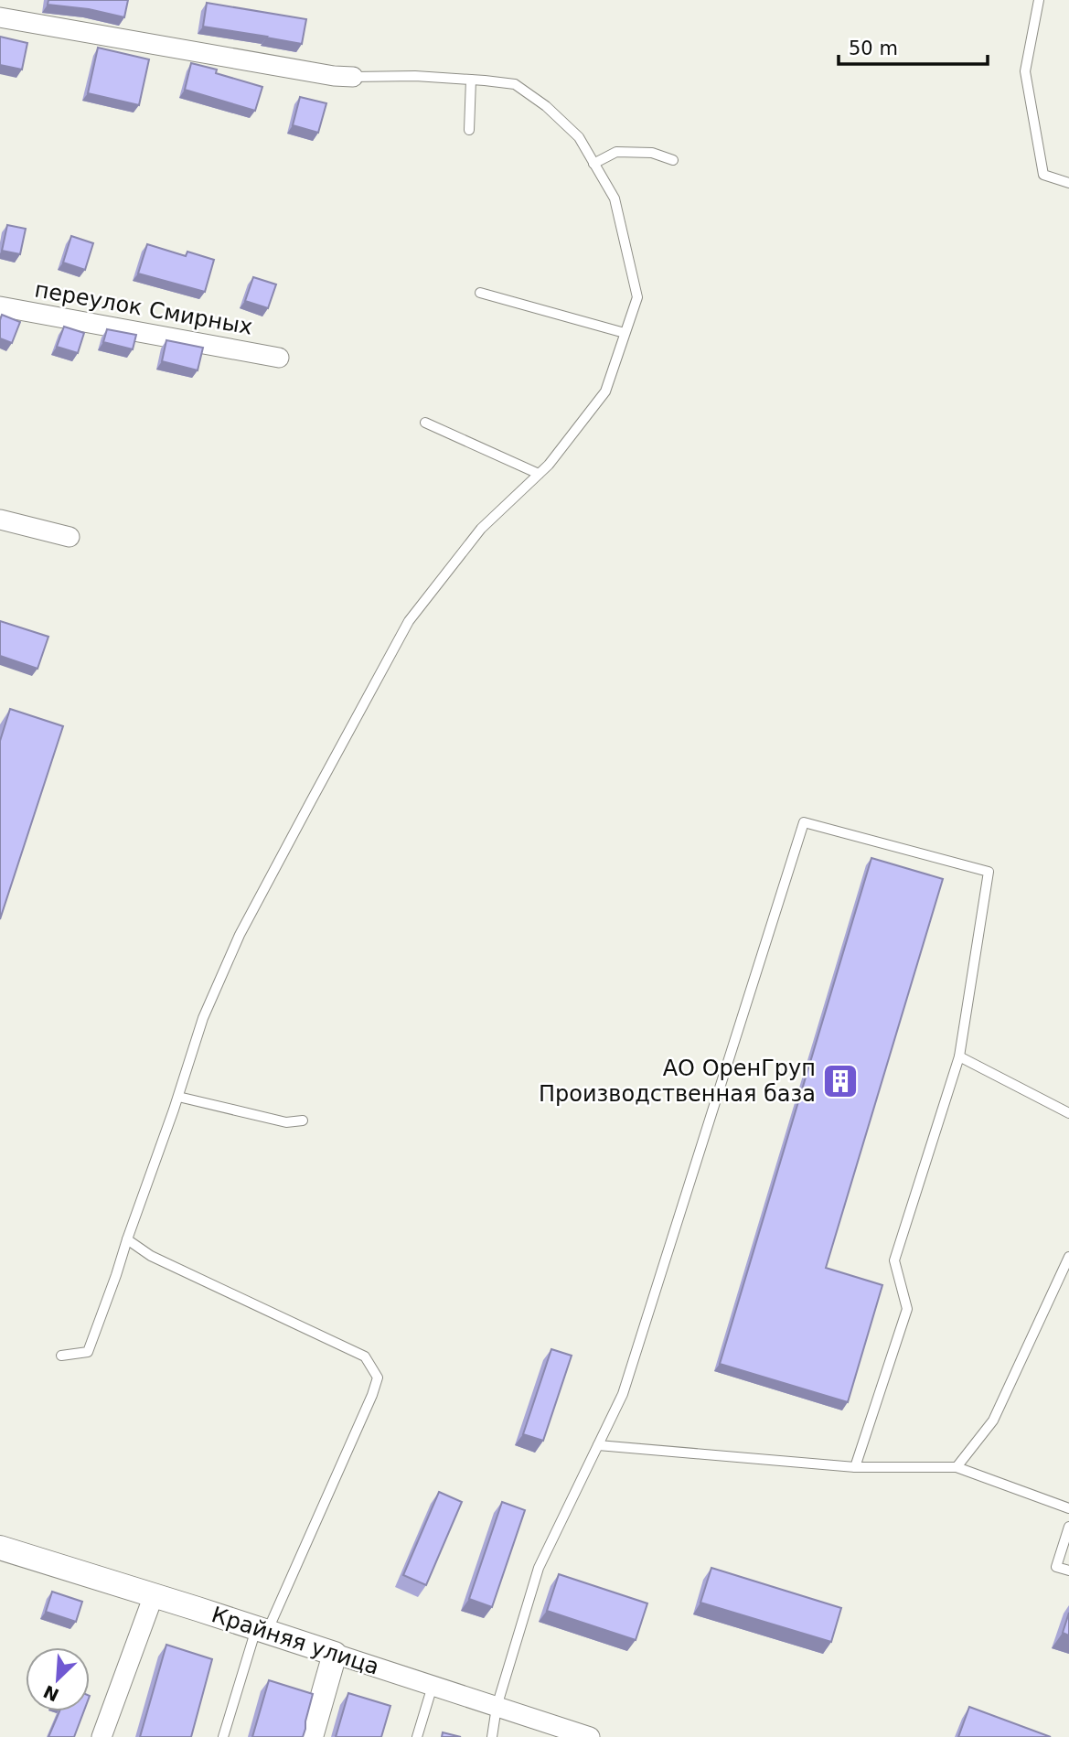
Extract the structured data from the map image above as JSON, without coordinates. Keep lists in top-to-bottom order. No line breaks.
{"streets":{"street":["переулок Смирных","Крайняя улица"]},"places":{"building":["АО ОренГруп Производственная база"]},"scale_bar":"50 m","north":"bottom left"}
